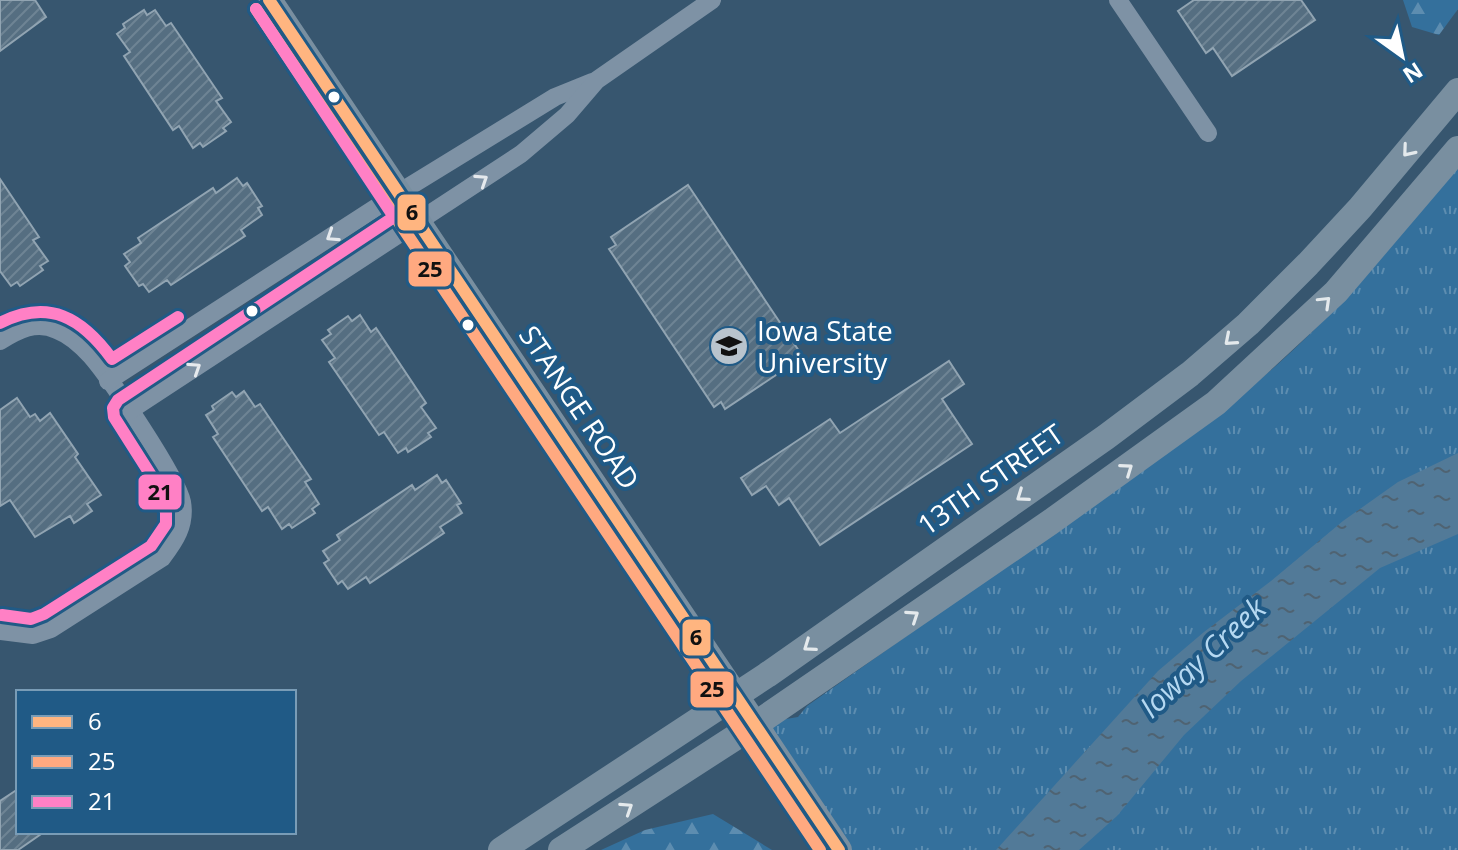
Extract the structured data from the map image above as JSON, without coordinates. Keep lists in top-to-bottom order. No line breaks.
{"streets":{"main road":["STANGE ROAD","13TH STREET"]},"crossings":[["STANGE ROAD","13TH STREET"]],"water":["Ioway Creek"],"places":{"school or university":["Iowa State University"]},"lines":["transit line 6","transit line 25","transit line 21"],"legend":["6","25","21"],"north":"bottom right"}
